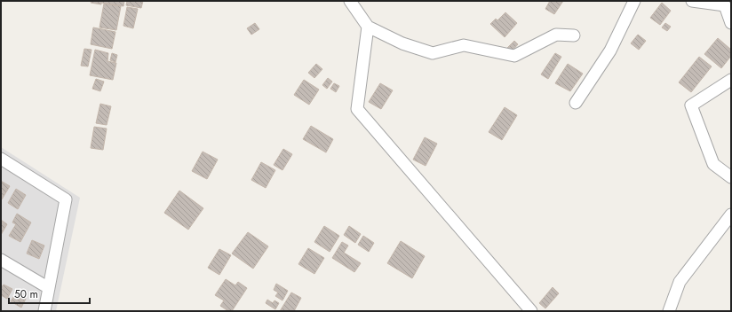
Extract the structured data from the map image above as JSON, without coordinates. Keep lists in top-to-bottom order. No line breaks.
{"scale_bar":"50 m"}
